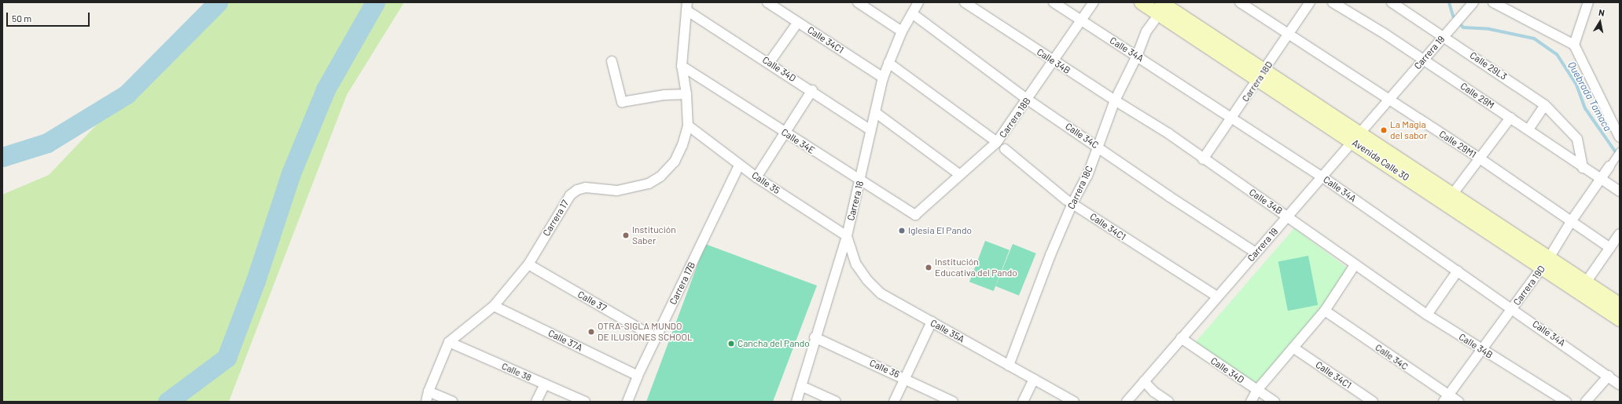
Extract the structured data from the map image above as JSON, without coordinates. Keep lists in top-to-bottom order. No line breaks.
{"streets":{"main road":["Avenida Calle 30"],"street":["Calle 34C1","Calle 34A","Carrera 19","Calle 34B","Calle 29L3","Calle 34D","Carrera 18D","Calle 29M","Carrera 18B","Calle 34C","Calle 34E","Calle 29M1","Calle 35","Carrera 18C","Carrera 18","Carrera 17","Carrera 17B","Carrera 19D","Calle 37","Calle 35A","Calle 37A","Calle 36","Calle 38"]},"crossings":[["Calle 34C1","Carrera 19"],["Calle 34C1","Carrera 18C"],["Calle 34C1","Carrera 18"],["Calle 34A","Carrera 19"],["Calle 34A","Carrera 18D"],["Calle 34A","Carrera 18B"],["Calle 34A","Carrera 18C"],["Calle 34A","Carrera 19D"],["Carrera 19","Calle 34B"],["Carrera 19","Calle 29L3"],["Carrera 19","Calle 34D"],["Carrera 19","Calle 29M"],["Carrera 19","Calle 34C"],["Carrera 19","Calle 29M1"],["Carrera 19","Avenida Calle 30"],["Calle 34B","Carrera 18D"],["Calle 34B","Carrera 18B"],["Calle 34B","Carrera 18C"],["Calle 34B","Carrera 19D"],["Calle 29L3","Calle 29M"],["Calle 34D","Carrera 18"],["Calle 34D","Carrera 17"],["Carrera 18D","Calle 29M1"],["Carrera 18D","Avenida Calle 30"],["Calle 29M","Carrera 19D"],["Carrera 18B","Calle 34C"],["Carrera 18B","Calle 34E"],["Calle 34C","Carrera 18C"],["Calle 34C","Carrera 18"],["Calle 34C","Carrera 19D"],["Calle 34E","Carrera 18"],["Calle 34E","Carrera 17"],["Calle 29M1","Carrera 19D"],["Avenida Calle 30","Carrera 18C"],["Avenida Calle 30","Carrera 19D"],["Calle 35","Carrera 18"],["Calle 35","Carrera 17"],["Calle 35","Carrera 17B"],["Calle 35","Calle 35A"],["Carrera 18C","Calle 35A"],["Carrera 18","Calle 35A"],["Carrera 18","Calle 36"],["Carrera 17","Calle 37"],["Carrera 17","Calle 37A"],["Carrera 17","Calle 38"],["Carrera 17B","Calle 37"],["Carrera 17B","Calle 37A"]],"water":["Quebrada Tamaca"],"places":["La Magia del sabor","Iglesia El Pando","Institución Saber","Institución Educativa del Pando","OTRA-SIGLA MUNDO DE ILUSIONES SCHOOL","Cancha del Pando"],"scale_bar":"50 m","north":"top"}
